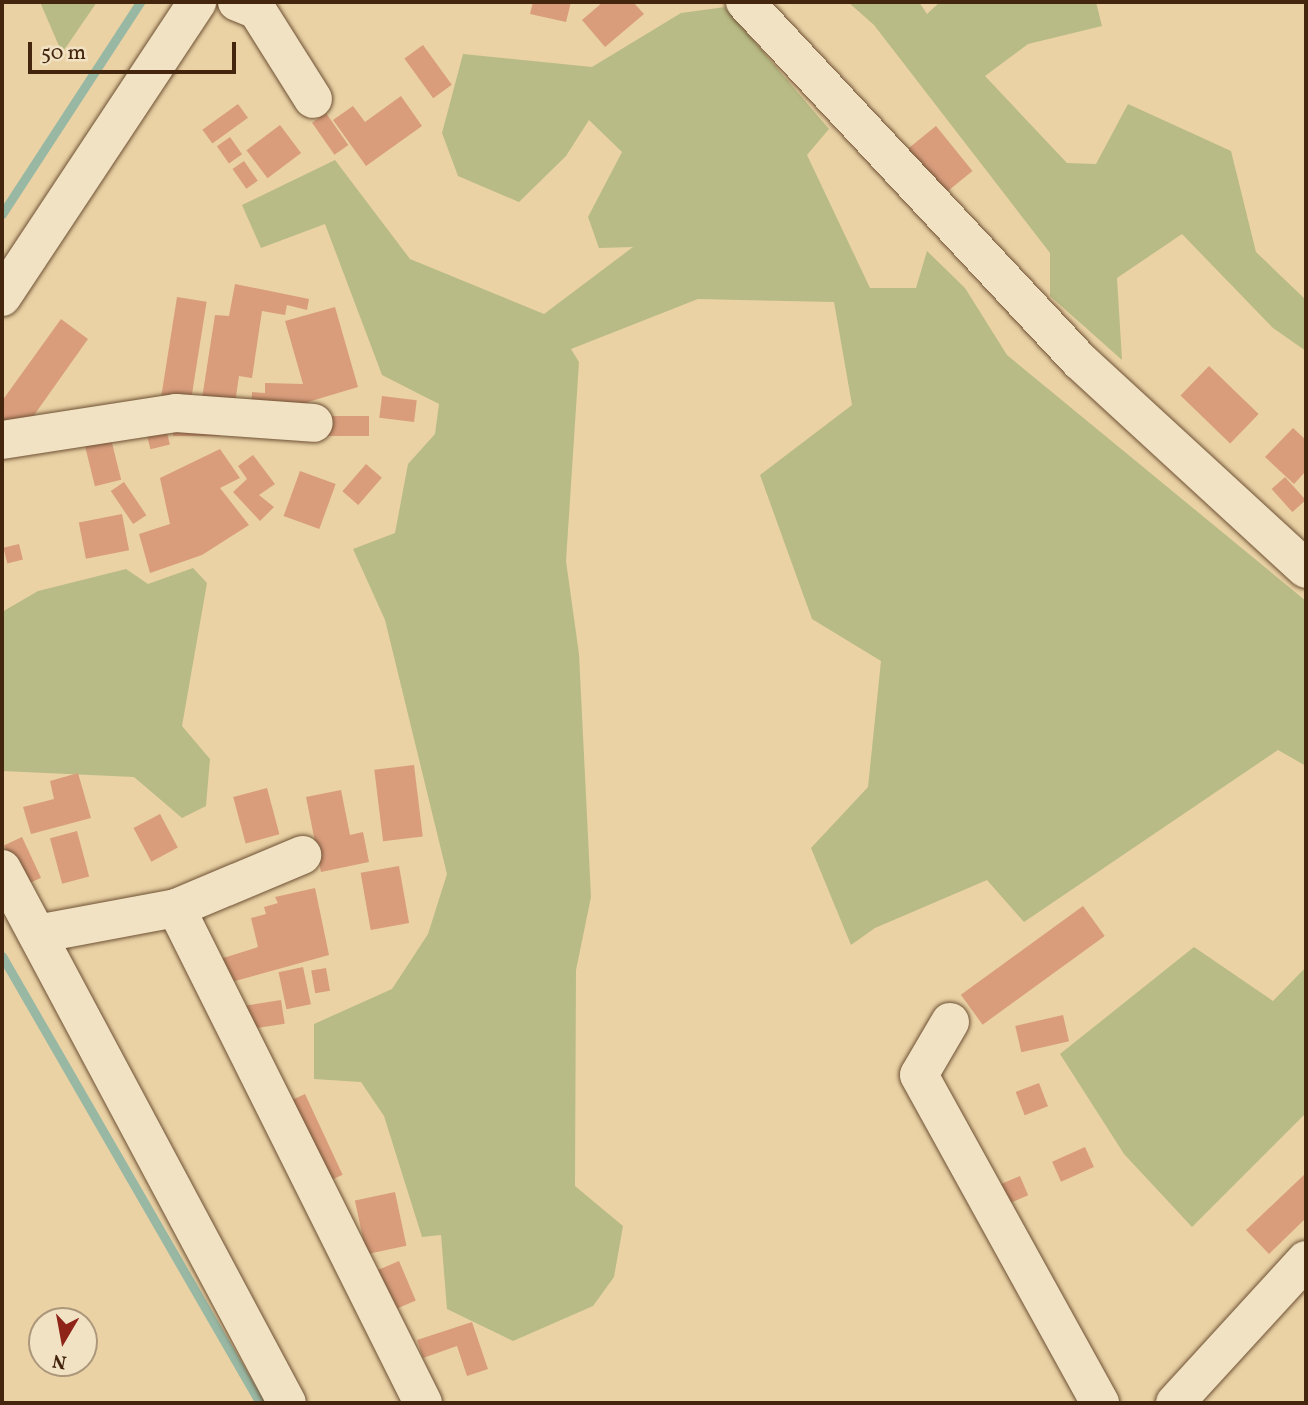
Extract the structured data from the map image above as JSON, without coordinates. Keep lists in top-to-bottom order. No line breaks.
{"scale_bar":"50 m","north":"bottom"}
